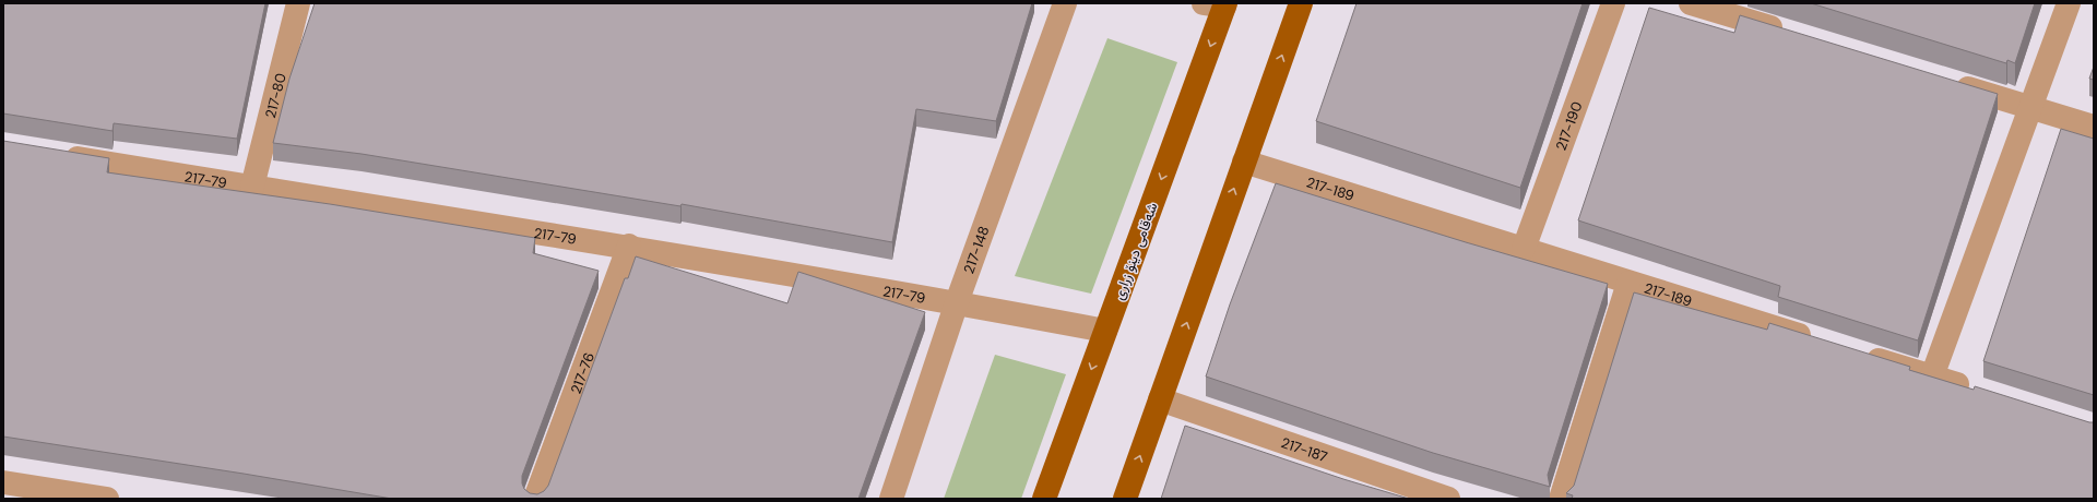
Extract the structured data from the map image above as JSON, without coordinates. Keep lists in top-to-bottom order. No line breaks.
{"streets":{"main road":["شەقامی دینۆ زراری"],"street":["217-80","217-190","217-79","217-189","217-148","217-76","217-187"]},"crossings":[["217-80","217-79"],["217-190","217-189"],["217-79","217-148"],["217-79","شەقامی دینۆ زراری"],["217-79","217-76"]]}
